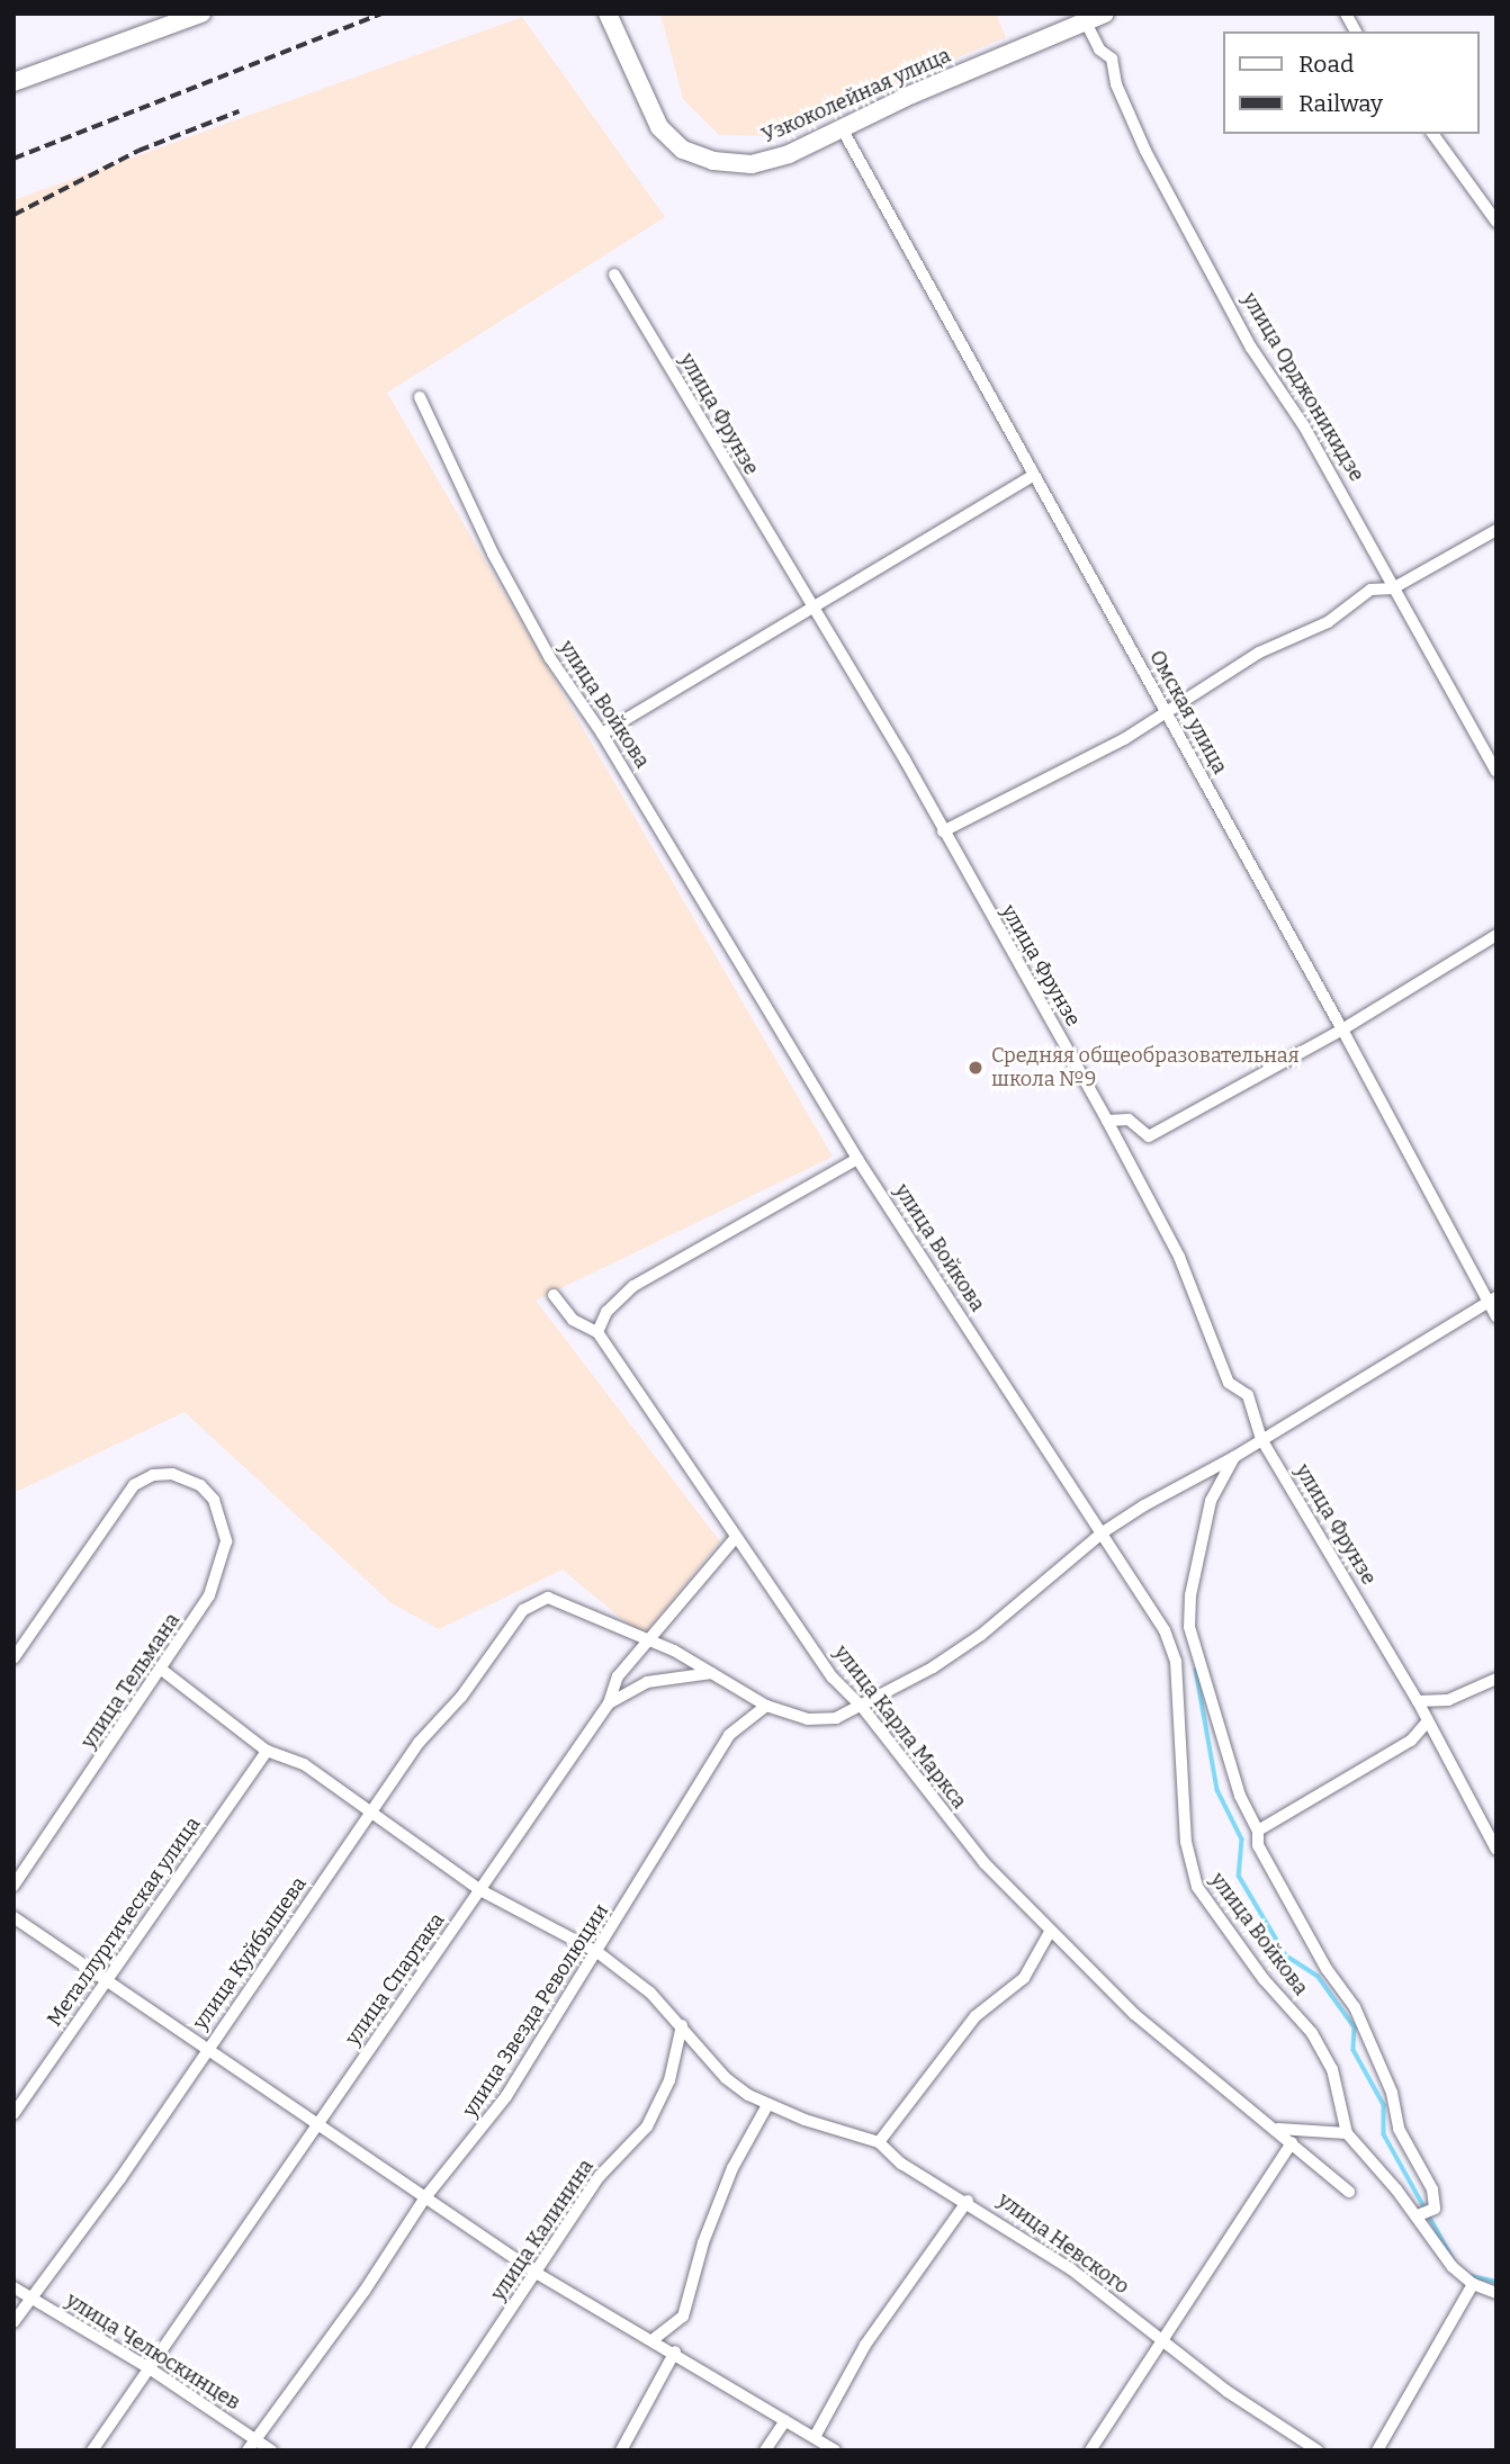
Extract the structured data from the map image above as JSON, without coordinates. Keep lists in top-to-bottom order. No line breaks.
{"streets":{"street":["Узкоколейная улица","улица Орджоникидзе","улица Фрунзе","улица Войкова","Омская улица","улица Тельмана","улица Карла Маркса","Металлургическая улица","улица Куйбышева","улица Спартака","улица Звезда Революции","улица Калинина","улица Невского","улица Челюскинцев"]},"crossings":[["Узкоколейная улица","улица Орджоникидзе"],["Узкоколейная улица","Омская улица"],["улица Тельмана","улица Невского"],["улица Карла Маркса","улица Спартака"],["Металлургическая улица","улица Невского"],["улица Куйбышева","улица Спартака"],["улица Куйбышева","улица Невского"],["улица Куйбышева","улица Челюскинцев"],["улица Спартака","улица Невского"],["улица Спартака","улица Челюскинцев"],["улица Звезда Революции","улица Невского"],["улица Звезда Революции","улица Челюскинцев"],["улица Калинина","улица Невского"]],"places":["Средняя общеобразовательная школа №9"],"legend":["Road","Railway"]}
